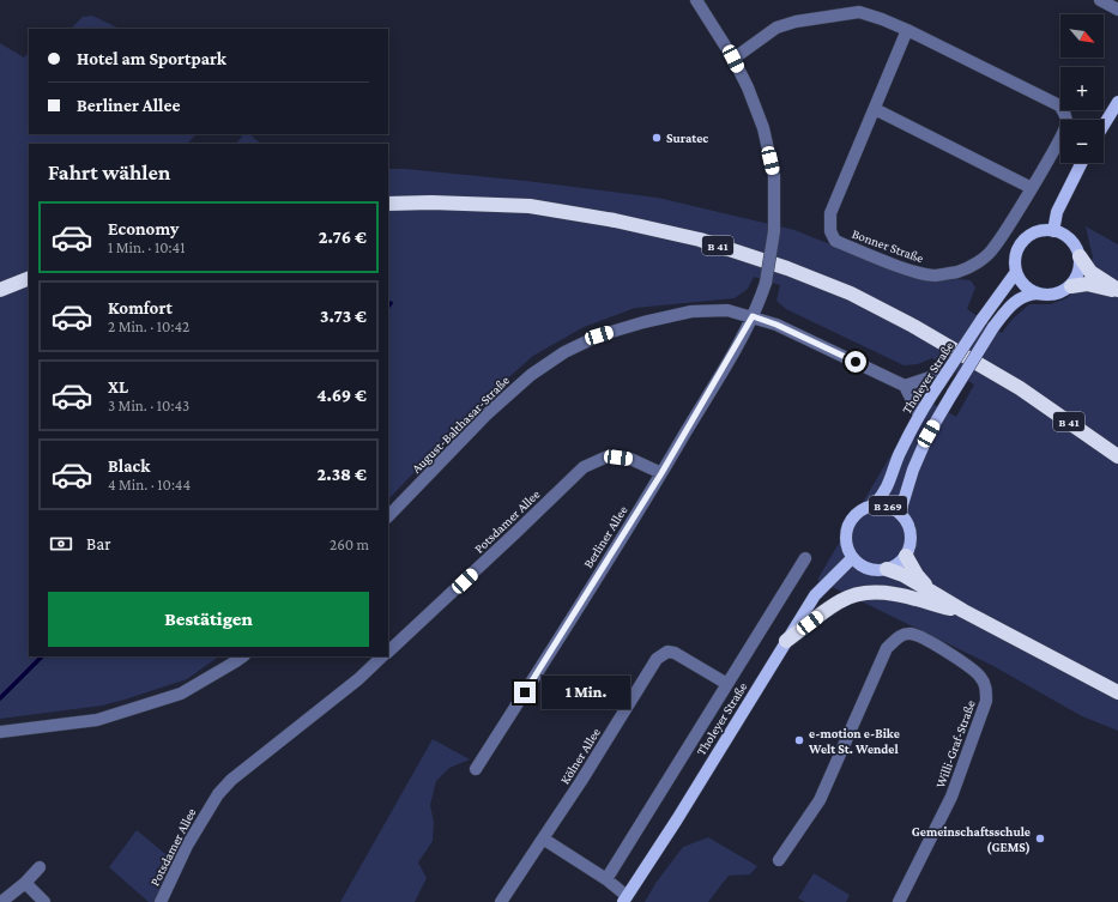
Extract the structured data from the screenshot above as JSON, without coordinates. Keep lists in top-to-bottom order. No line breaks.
{"streets":{"highway":["B 41"],"main road":["Tholeyer Straße","B 269"],"street":["Bonner Straße","August-Balthasar-Straße","Potsdamer Allee","Berliner Allee","Willi-Graf-Straße","Kölner Allee"]},"crossings":[["Bonner Straße","Berliner Allee"],["Tholeyer Straße","B 269"],["August-Balthasar-Straße","Berliner Allee"],["Potsdamer Allee","Berliner Allee"]],"places":["Suratec","e-motion e-Bike Welt St. Wendel","Gemeinschaftsschule (GEMS)"],"north":"bottom right","page":{"map_buttons":["+","−"],"banner":["Hotel am Sportpark","Berliner Allee"],"heading":"Fahrt wählen","list":[{"name":"Economy","note":"1 Min. · 10:41","value":"2.76 €"},{"name":"Komfort","note":"2 Min. · 10:42","value":"3.73 €"},{"name":"XL","note":"3 Min. · 10:43","value":"4.69 €"},{"name":"Black","note":"4 Min. · 10:44","value":"2.38 €"}],"pay":["Bar","260 m"],"buttons":"Bestätigen","bubble":"1 Min."}}
